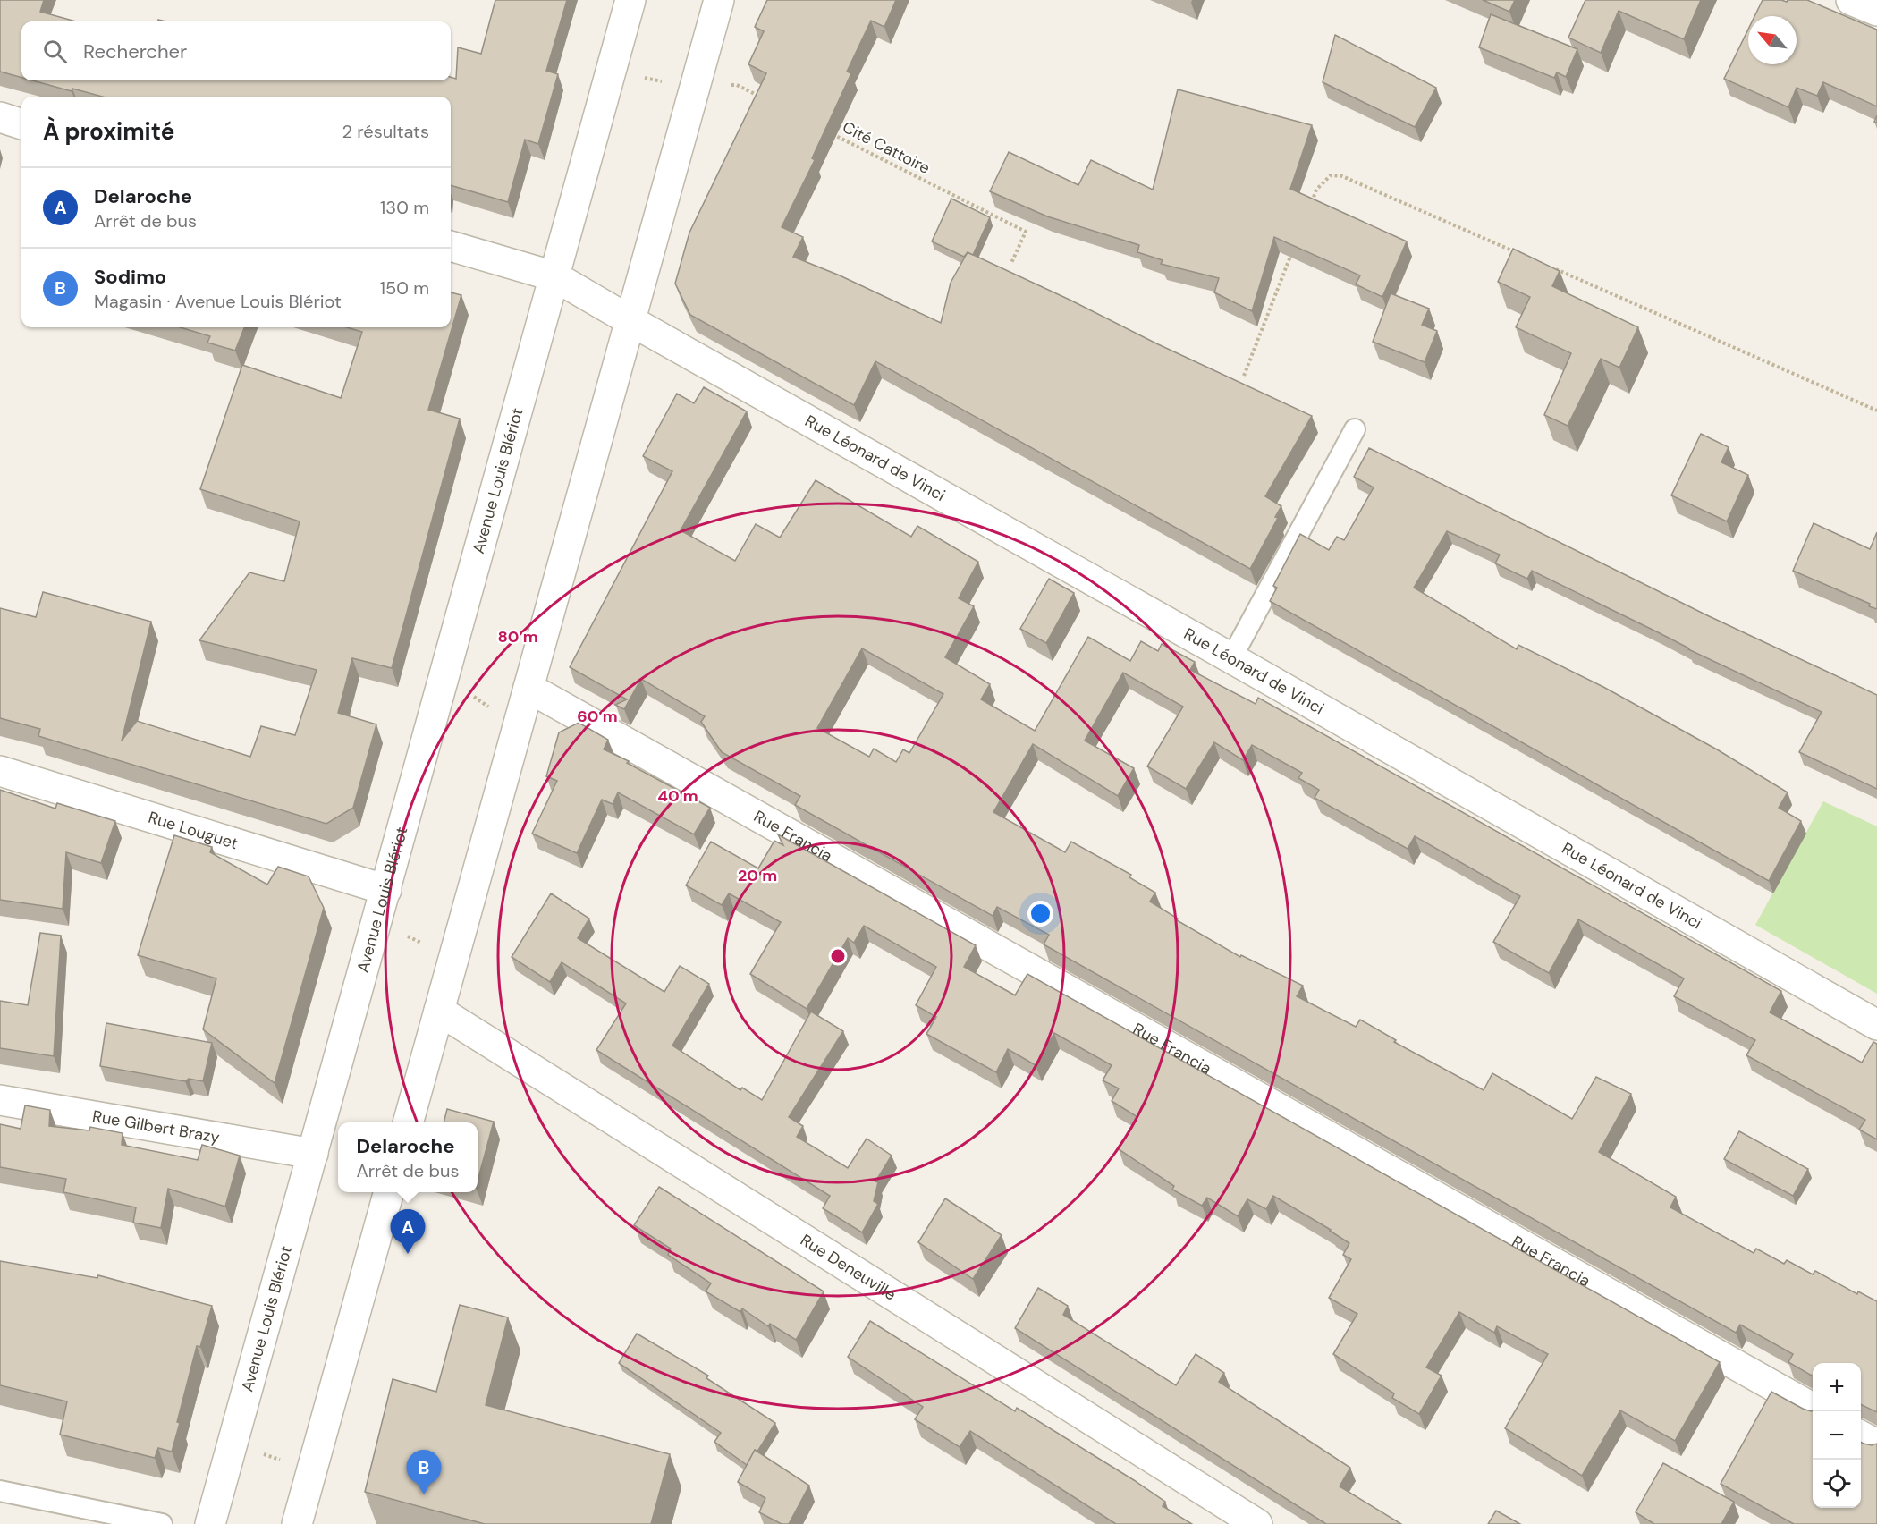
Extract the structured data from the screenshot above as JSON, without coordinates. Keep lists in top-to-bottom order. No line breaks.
{"streets":{"street":["Rue Léonard de Vinci","Avenue Louis Blériot","Rue Louguet","Rue Francia","Rue Gilbert Brazy","Rue Deneuville"],"path":["Cité Cattoire"]},"crossings":[["Avenue Louis Blériot","Rue Louguet"],["Avenue Louis Blériot","Rue Gilbert Brazy"]],"north":"top left","page":{"search":"Rechercher","heading":["À proximité","2 résultats"],"list":[{"mark":"A","name":"Delaroche","note":"Arrêt de bus","value":"130 m"},{"mark":"B","name":"Sodimo","note":"Magasin · Avenue Louis Blériot","value":"150 m"}],"popup":["Delaroche","Arrêt de bus"],"pins":["A","B"],"map_buttons":["+","−"]},"rings":["80 m","60 m","40 m","20 m"]}
